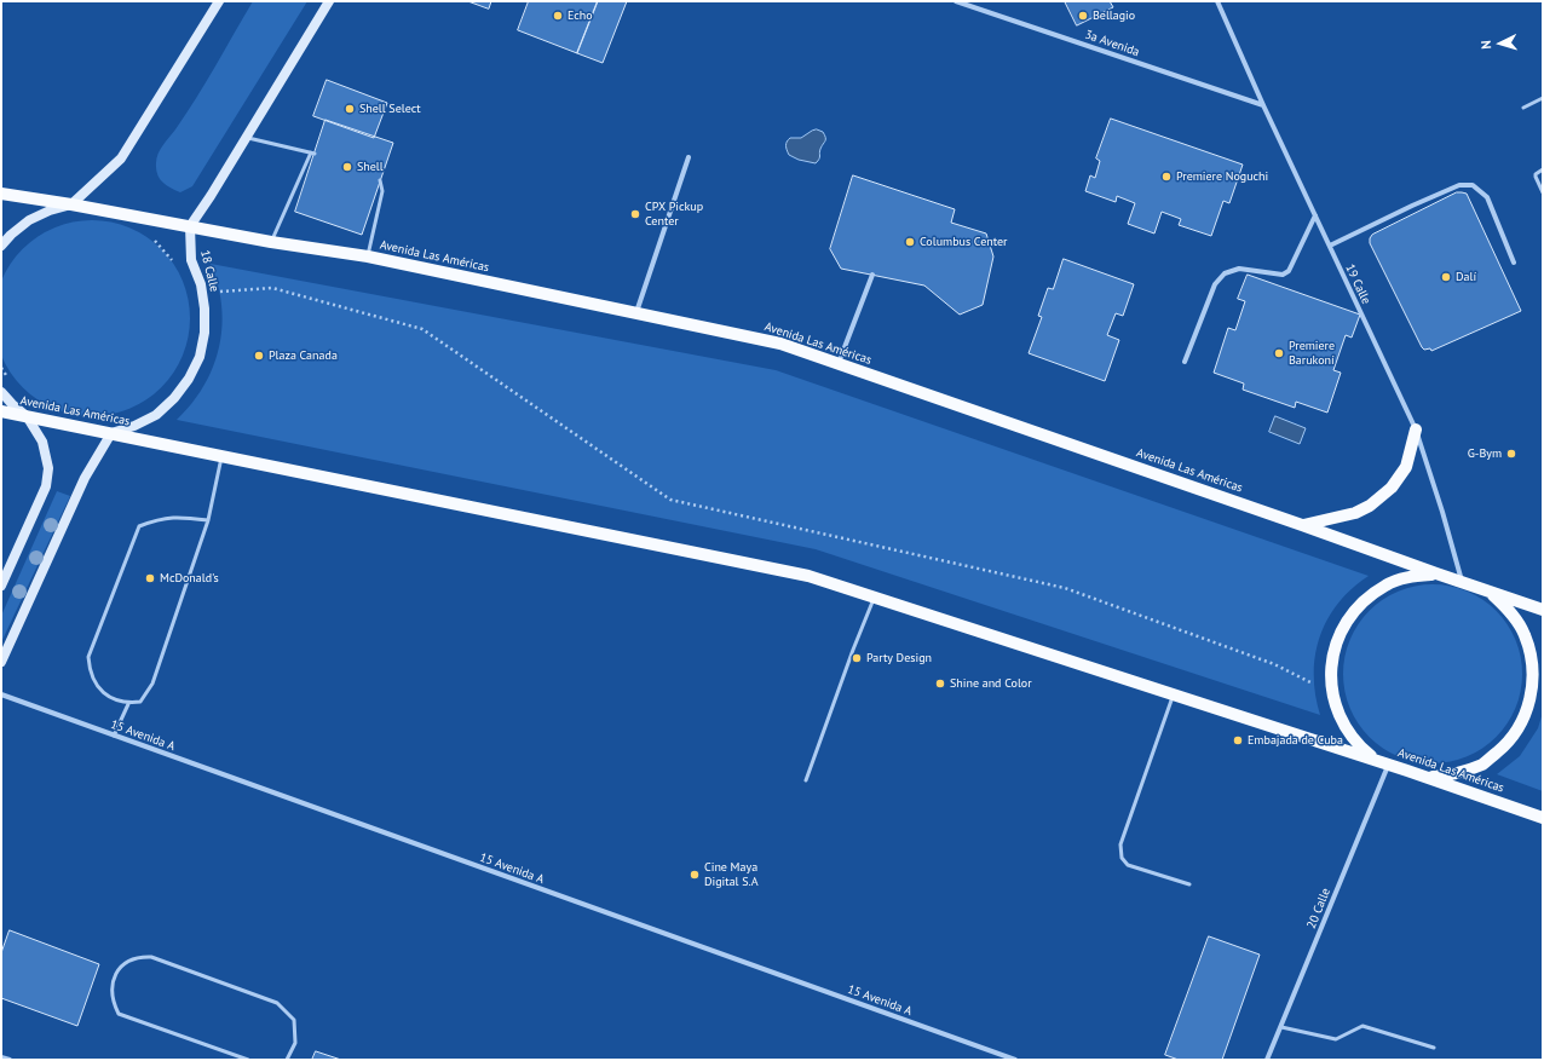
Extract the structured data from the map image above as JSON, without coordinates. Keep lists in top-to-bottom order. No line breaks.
{"streets":{"main road":["Avenida Las Américas","18 Calle"],"street":["3a Avenida","19 Calle","15 Avenida A","20 Calle"]},"crossings":[["3a Avenida","19 Calle"],["Avenida Las Américas","18 Calle"],["Avenida Las Américas","19 Calle"],["Avenida Las Américas","20 Calle"]],"places":["Echo","Bellagio","Shell Select","Shell","Premiere Noguchi","CPX Pickup Center","Columbus Center","Dalí","Premiere Barukoní","Plaza Canada","G-Bym","McDonald's","Party Design","Shine and Color","Embajada de Cuba","Cine Maya Digital S.A"],"north":"left"}
